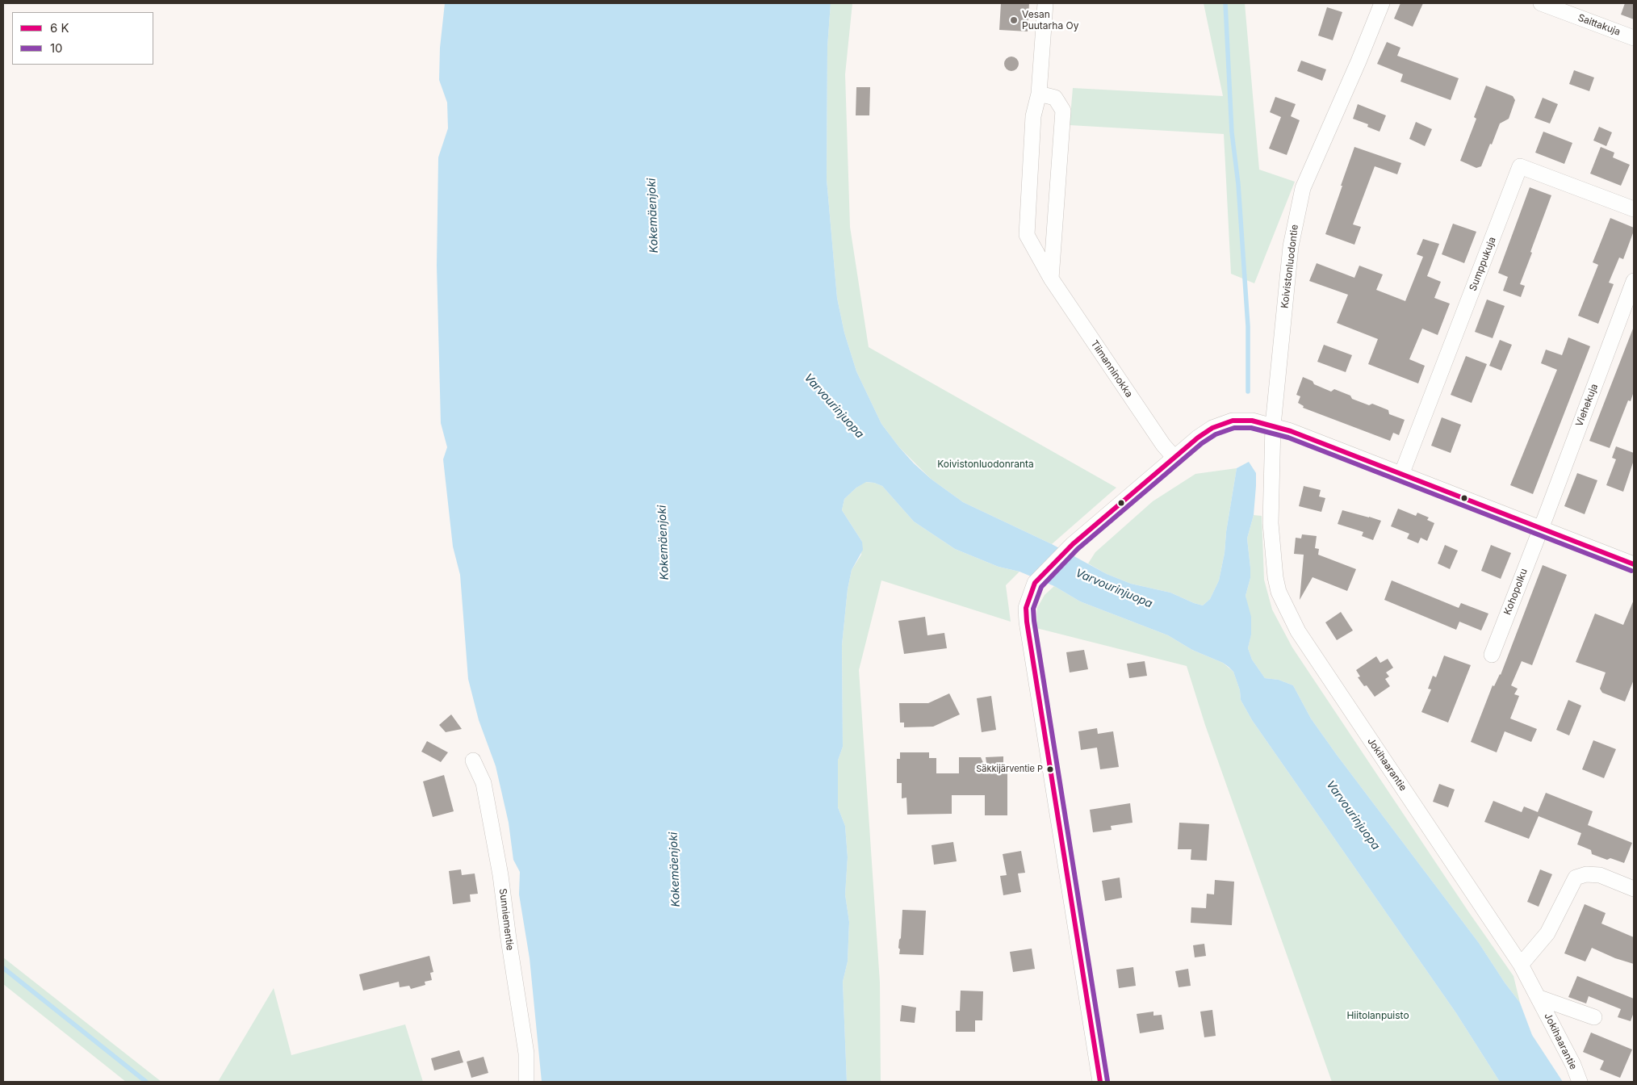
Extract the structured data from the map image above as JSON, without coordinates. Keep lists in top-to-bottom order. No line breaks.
{"streets":{"street":["Saittakuja","Sumppukuja","Koivistonluodontie","Tiimanninokka","Viehekuja","Kohopolku","Jokihaarantie","Sunniementie"]},"crossings":[["Koivistonluodontie","Jokihaarantie"],["Viehekuja","Kohopolku"]],"water":["Kokemäenjoki","Varvourinjuopa"],"parks":["Koivistonluodonranta","Hiitolanpuisto"],"places":["Vesan Puutarha Oy","Säkkijärventie P"],"lines":["transit line 10"],"legend":["6 K","10"]}
